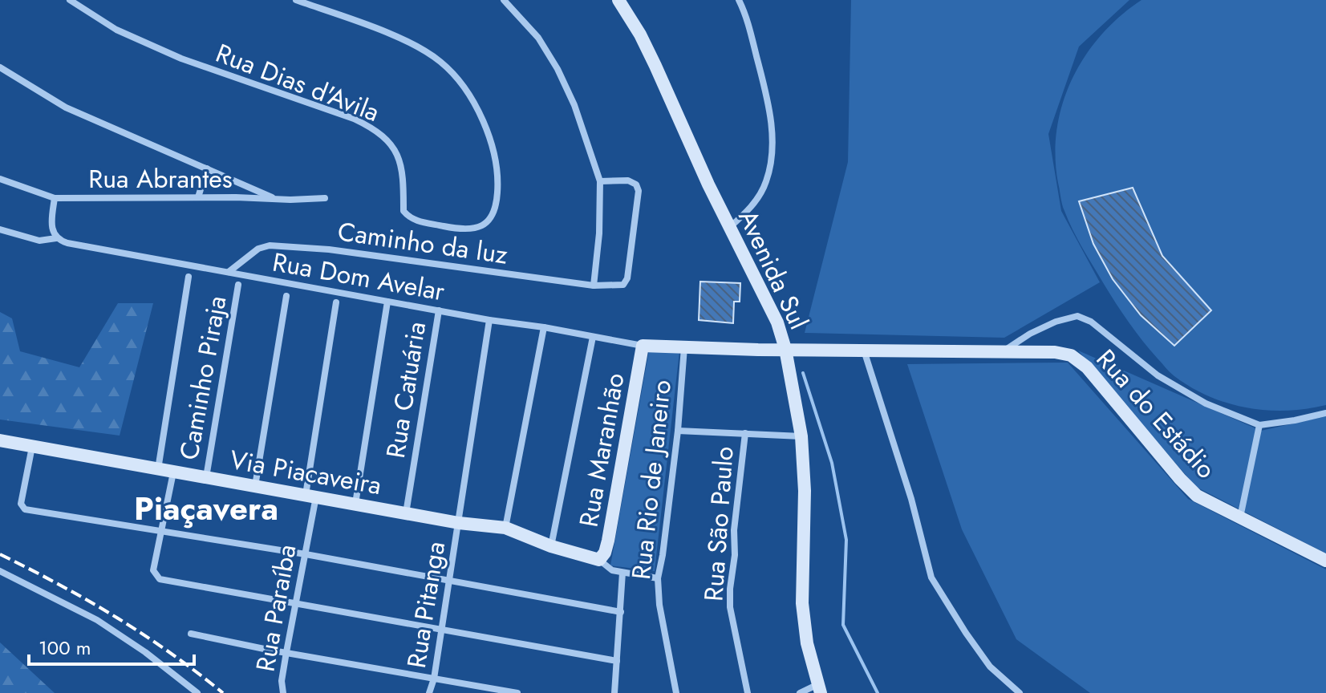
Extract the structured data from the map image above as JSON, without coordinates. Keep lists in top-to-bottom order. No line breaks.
{"streets":{"street":["Rua Dias d'Avila","Rua Abrantes","Caminho da luz","Avenida Sul","Rua Dom Avelar","Caminho Piraja","Rua Catuária","Rua do Estádio","Rua Maranhão","Via Piacaveira","Rua Rio de Janeiro","Rua São Paulo","Rua Pitanga","Rua Paraíba"]},"crossings":[["Caminho da luz","Rua Dom Avelar"],["Avenida Sul","Rua do Estádio"],["Rua Dom Avelar","Rua Catuária"],["Rua Dom Avelar","Rua do Estádio"],["Rua Dom Avelar","Rua Maranhão"],["Rua Dom Avelar","Rua Pitanga"],["Caminho Piraja","Via Piacaveira"],["Rua Catuária","Via Piacaveira"],["Rua do Estádio","Rua Maranhão"],["Rua do Estádio","Rua Rio de Janeiro"],["Rua Maranhão","Via Piacaveira"],["Via Piacaveira","Rua Pitanga"],["Via Piacaveira","Rua Paraíba"]],"districts":["Piaçavera"],"scale_bar":"100 m"}
